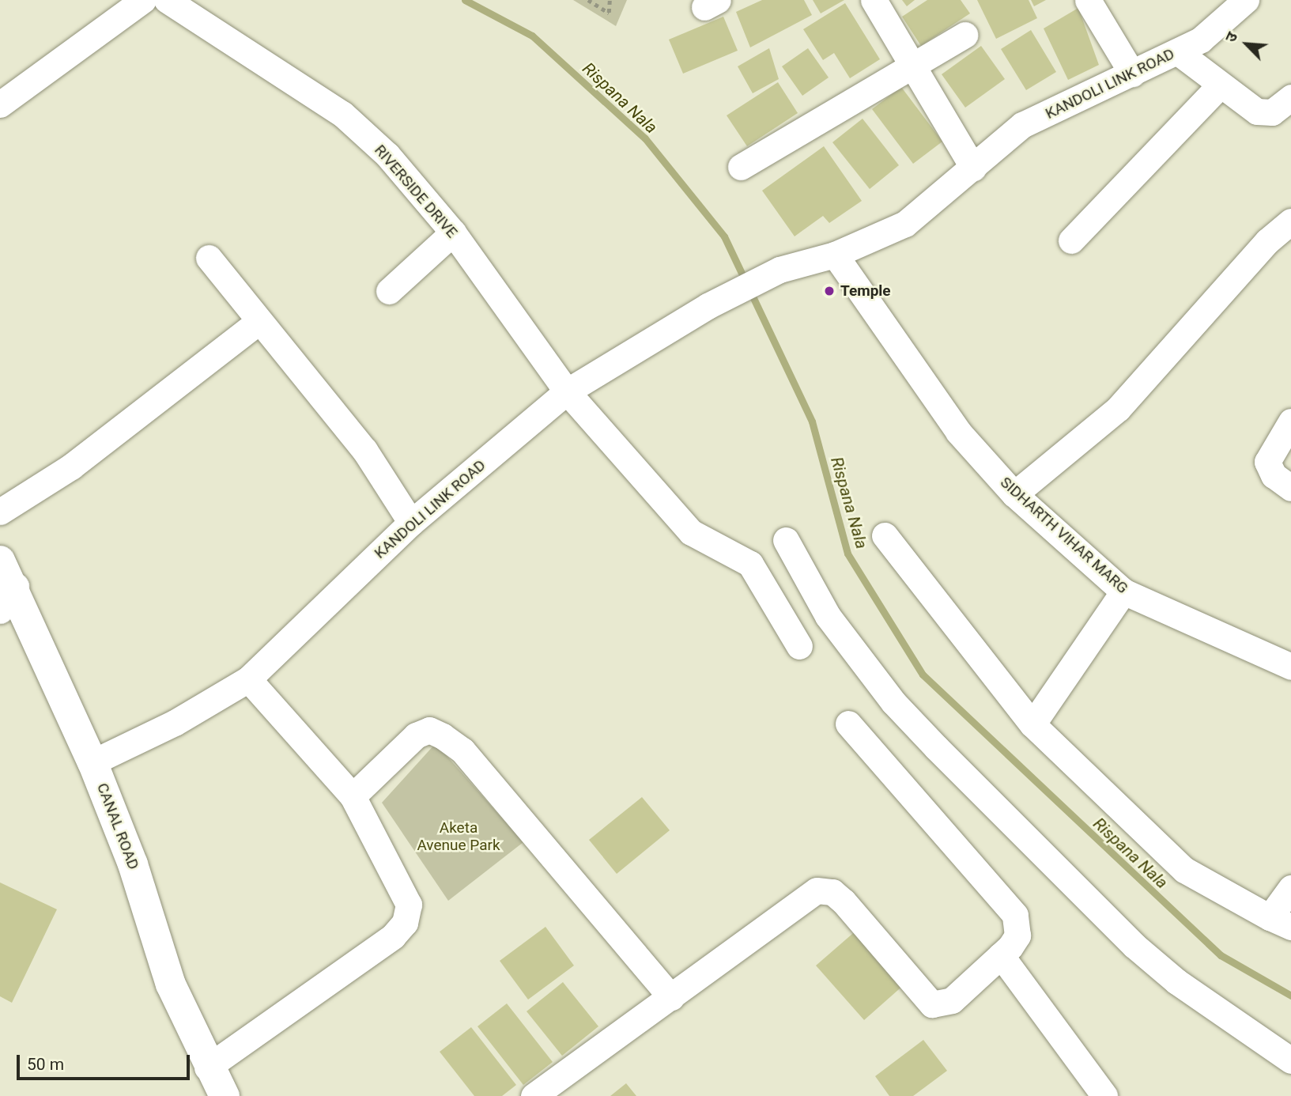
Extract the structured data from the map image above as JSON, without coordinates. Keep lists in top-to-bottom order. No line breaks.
{"streets":{"street":["KANDOLI LINK ROAD","RIVERSIDE DRIVE","SIDHARTH VIHAR MARG","CANAL ROAD"]},"crossings":[["KANDOLI LINK ROAD","RIVERSIDE DRIVE"],["KANDOLI LINK ROAD","SIDHARTH VIHAR MARG"],["KANDOLI LINK ROAD","CANAL ROAD"]],"water":["Rispana Nala"],"parks":["Aketa Avenue Park"],"places":["Temple"],"scale_bar":"50 m","north":"top left"}
